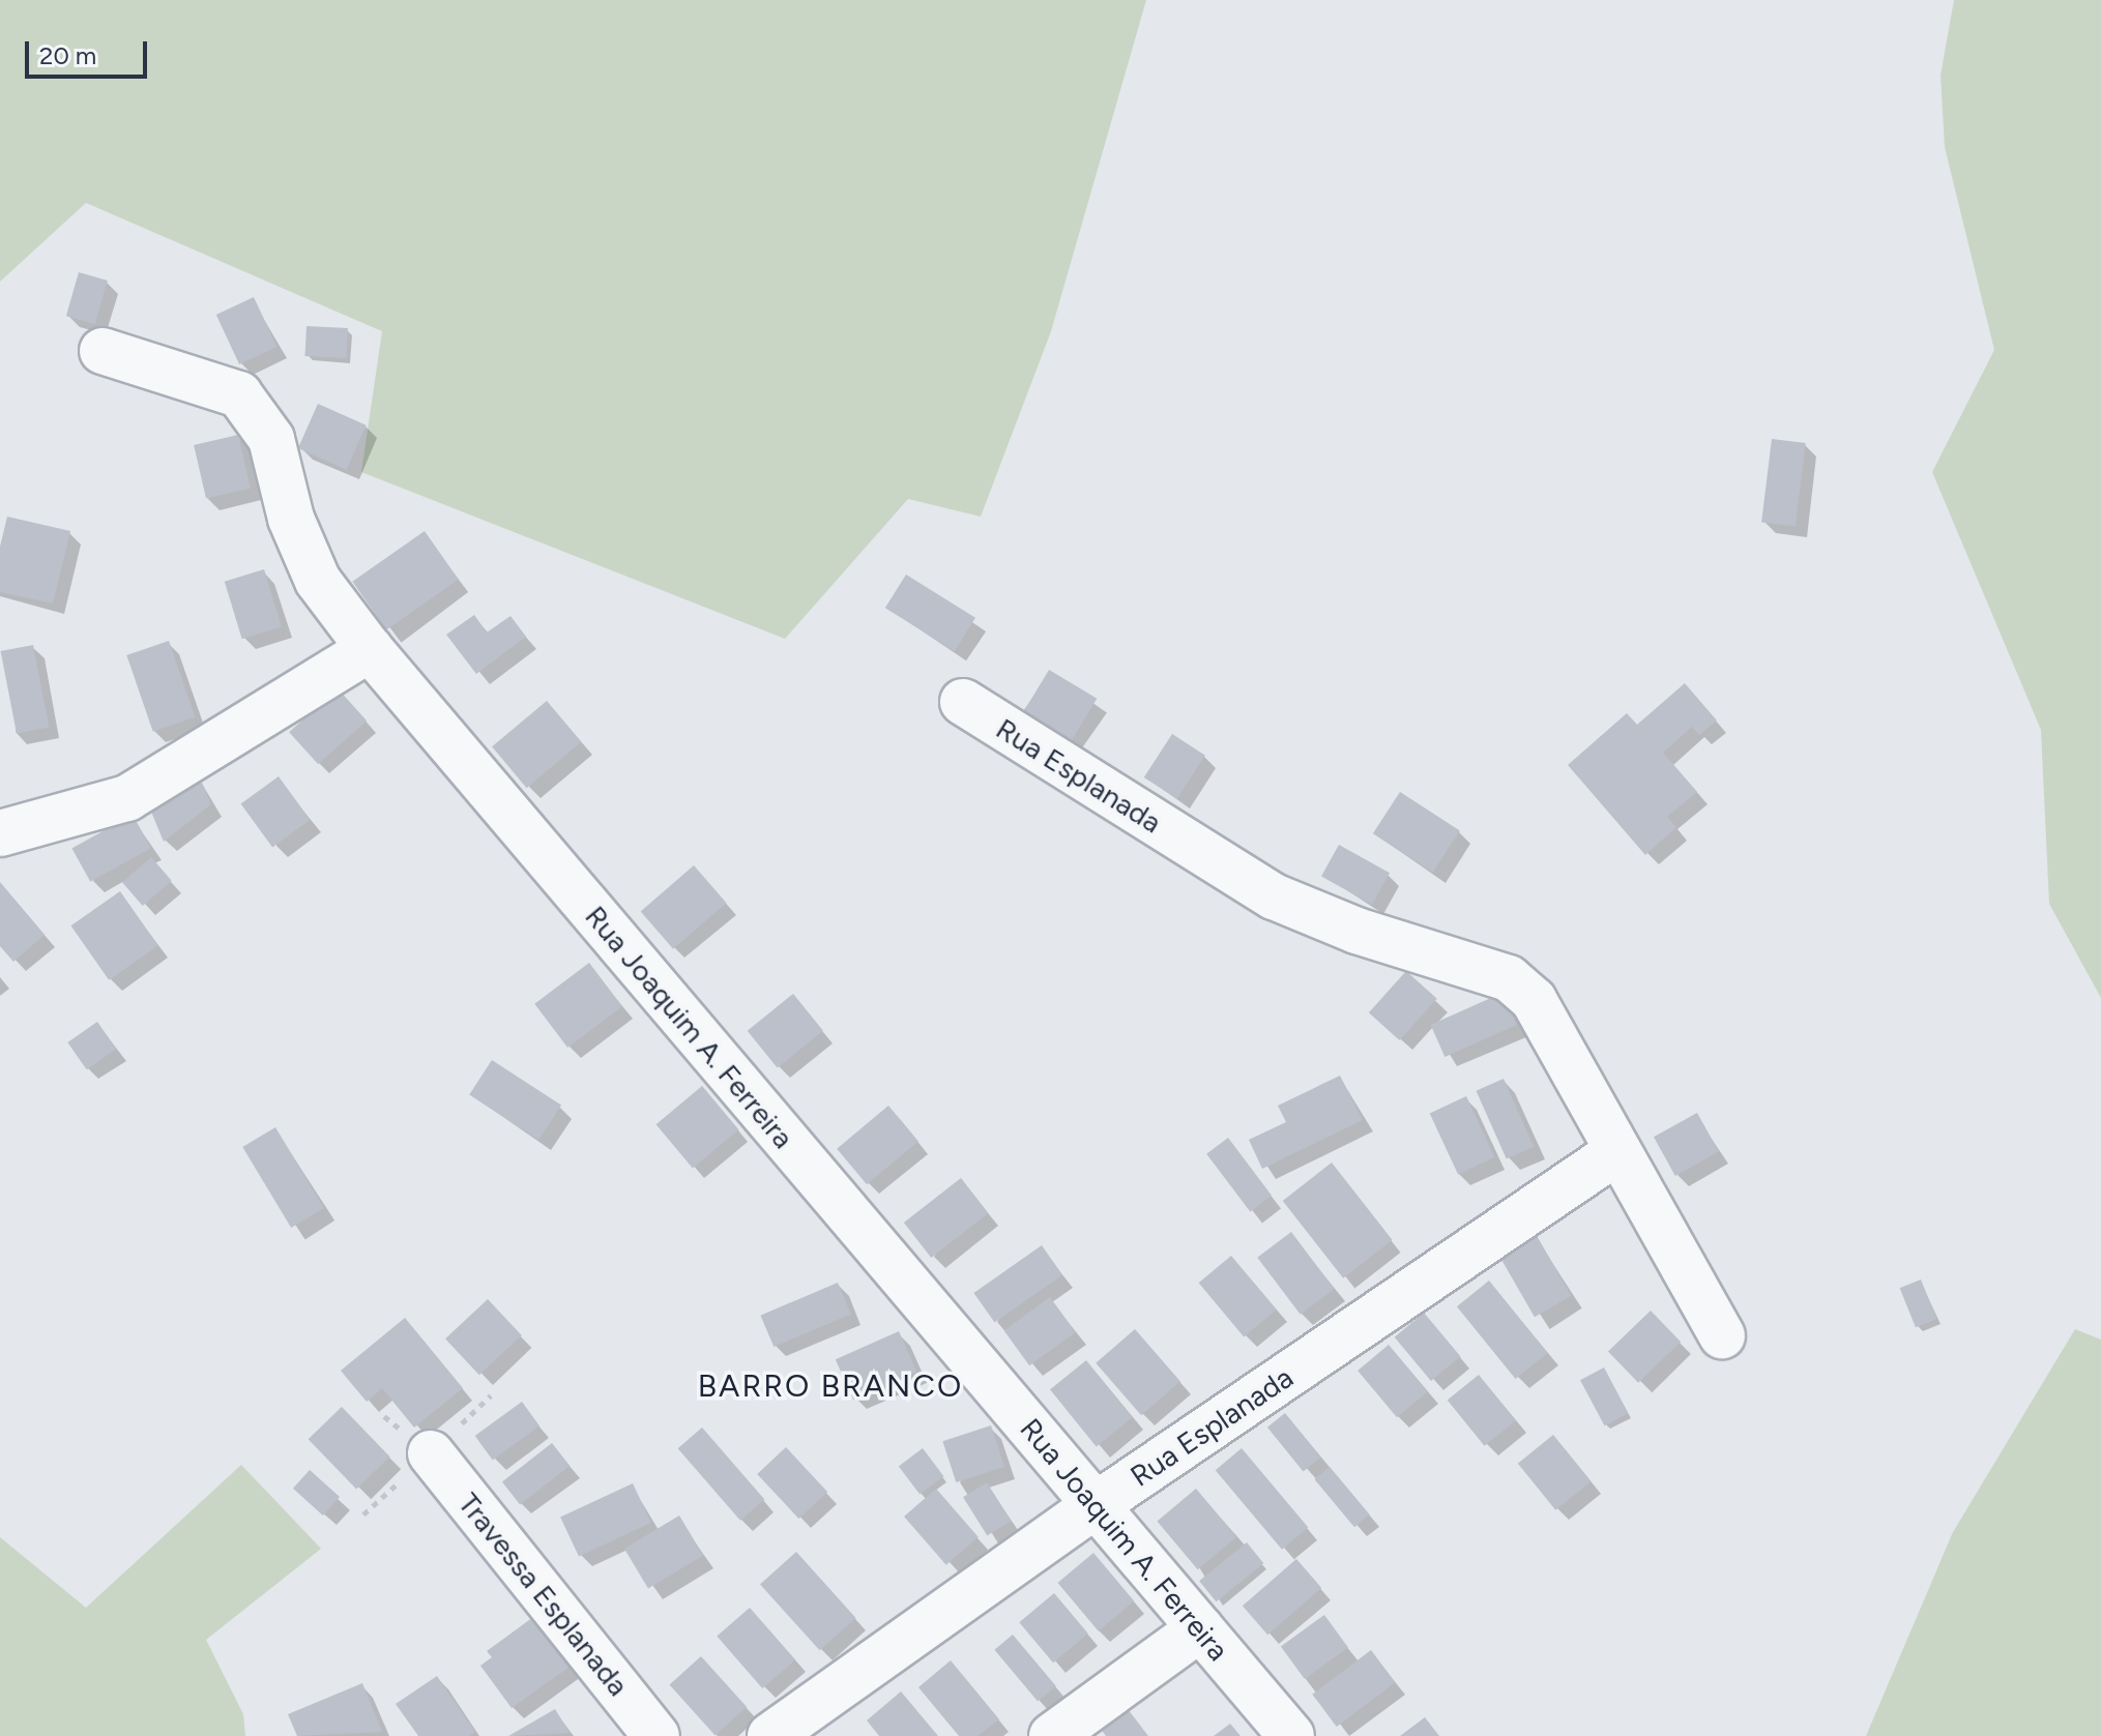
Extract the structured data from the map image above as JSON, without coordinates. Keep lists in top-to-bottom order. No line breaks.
{"streets":{"street":["Rua Esplanada","Rua Joaquim A. Ferreira","Travessa Esplanada"]},"crossings":[["Rua Esplanada","Rua Joaquim A. Ferreira"]],"districts":["BARRO BRANCO"],"scale_bar":"20 m"}
